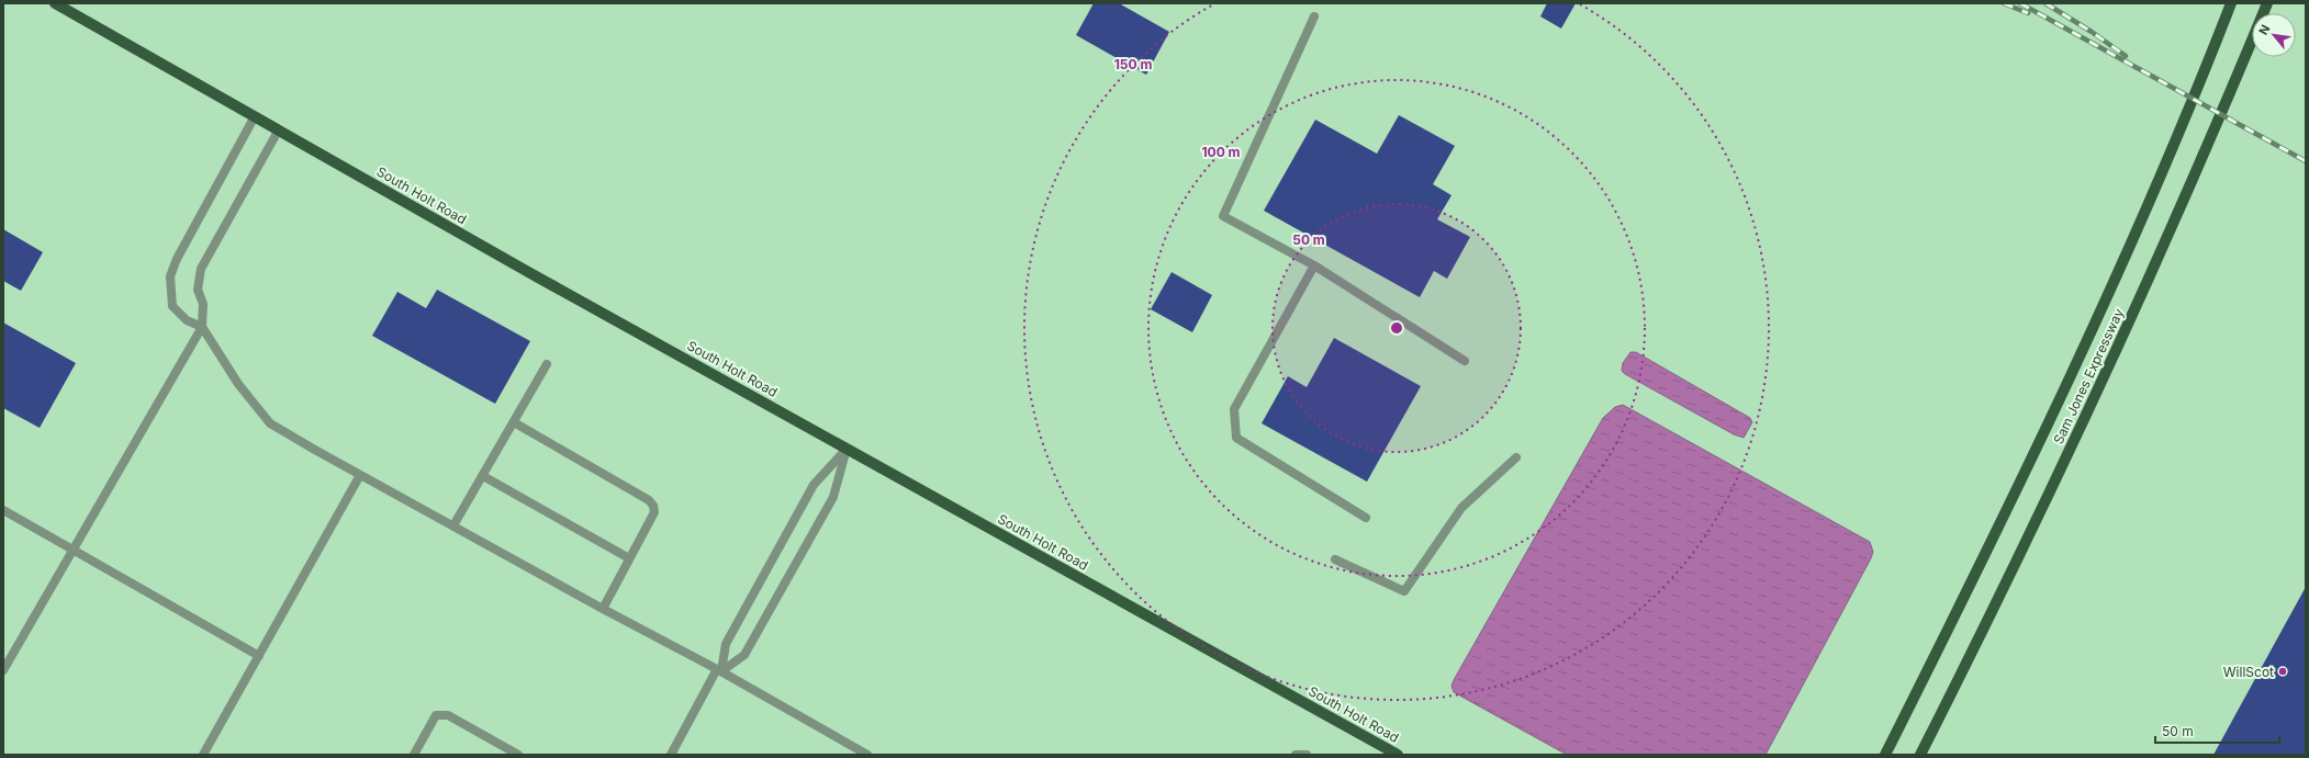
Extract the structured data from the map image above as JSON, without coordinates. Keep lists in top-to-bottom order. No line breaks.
{"streets":{"main road":["South Holt Road","Sam Jones Expressway"]},"places":["WillScot"],"scale_bar":"50 m","north":"top left","rings":["150 m","100 m","50 m"]}
